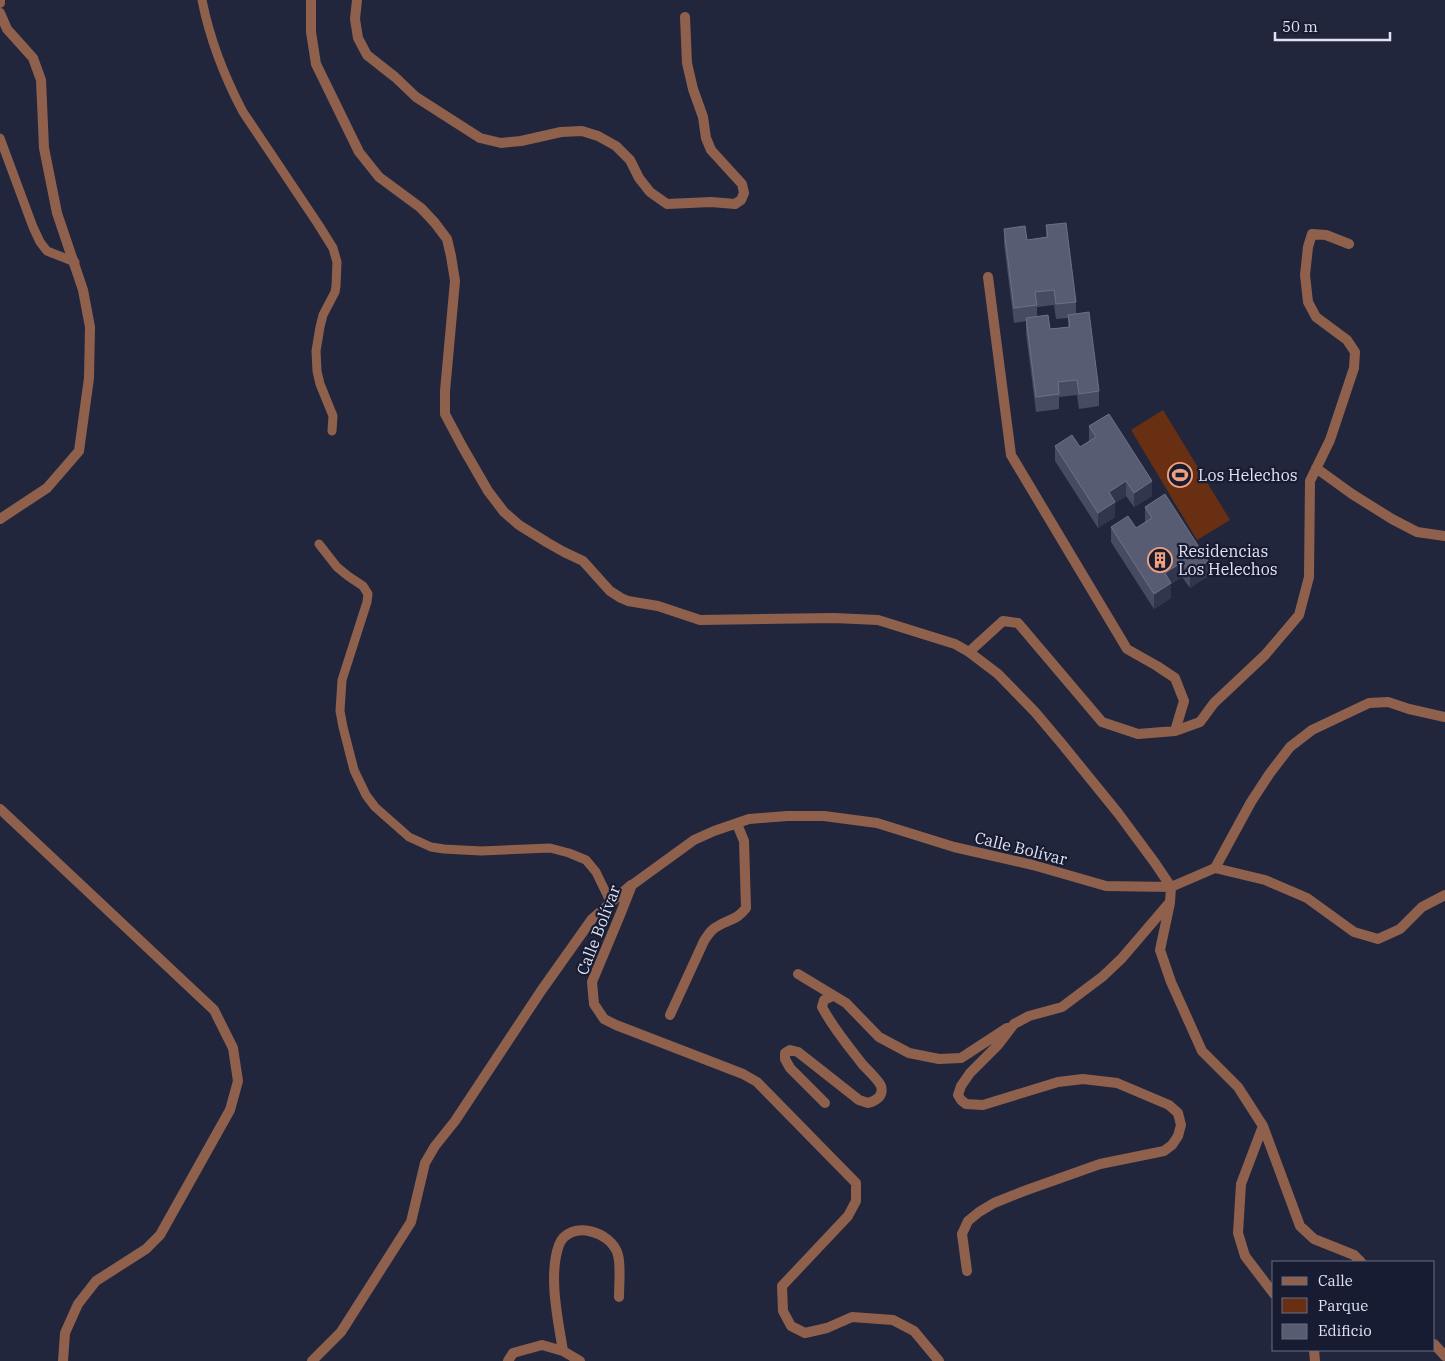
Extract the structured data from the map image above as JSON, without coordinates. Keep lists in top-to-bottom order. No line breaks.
{"streets":{"street":["Calle Bolívar"]},"places":{"sports":["Los Helechos"],"building":["Residencias Los Helechos"]},"legend":["Calle","Parque","Edificio"],"scale_bar":"50 m"}
